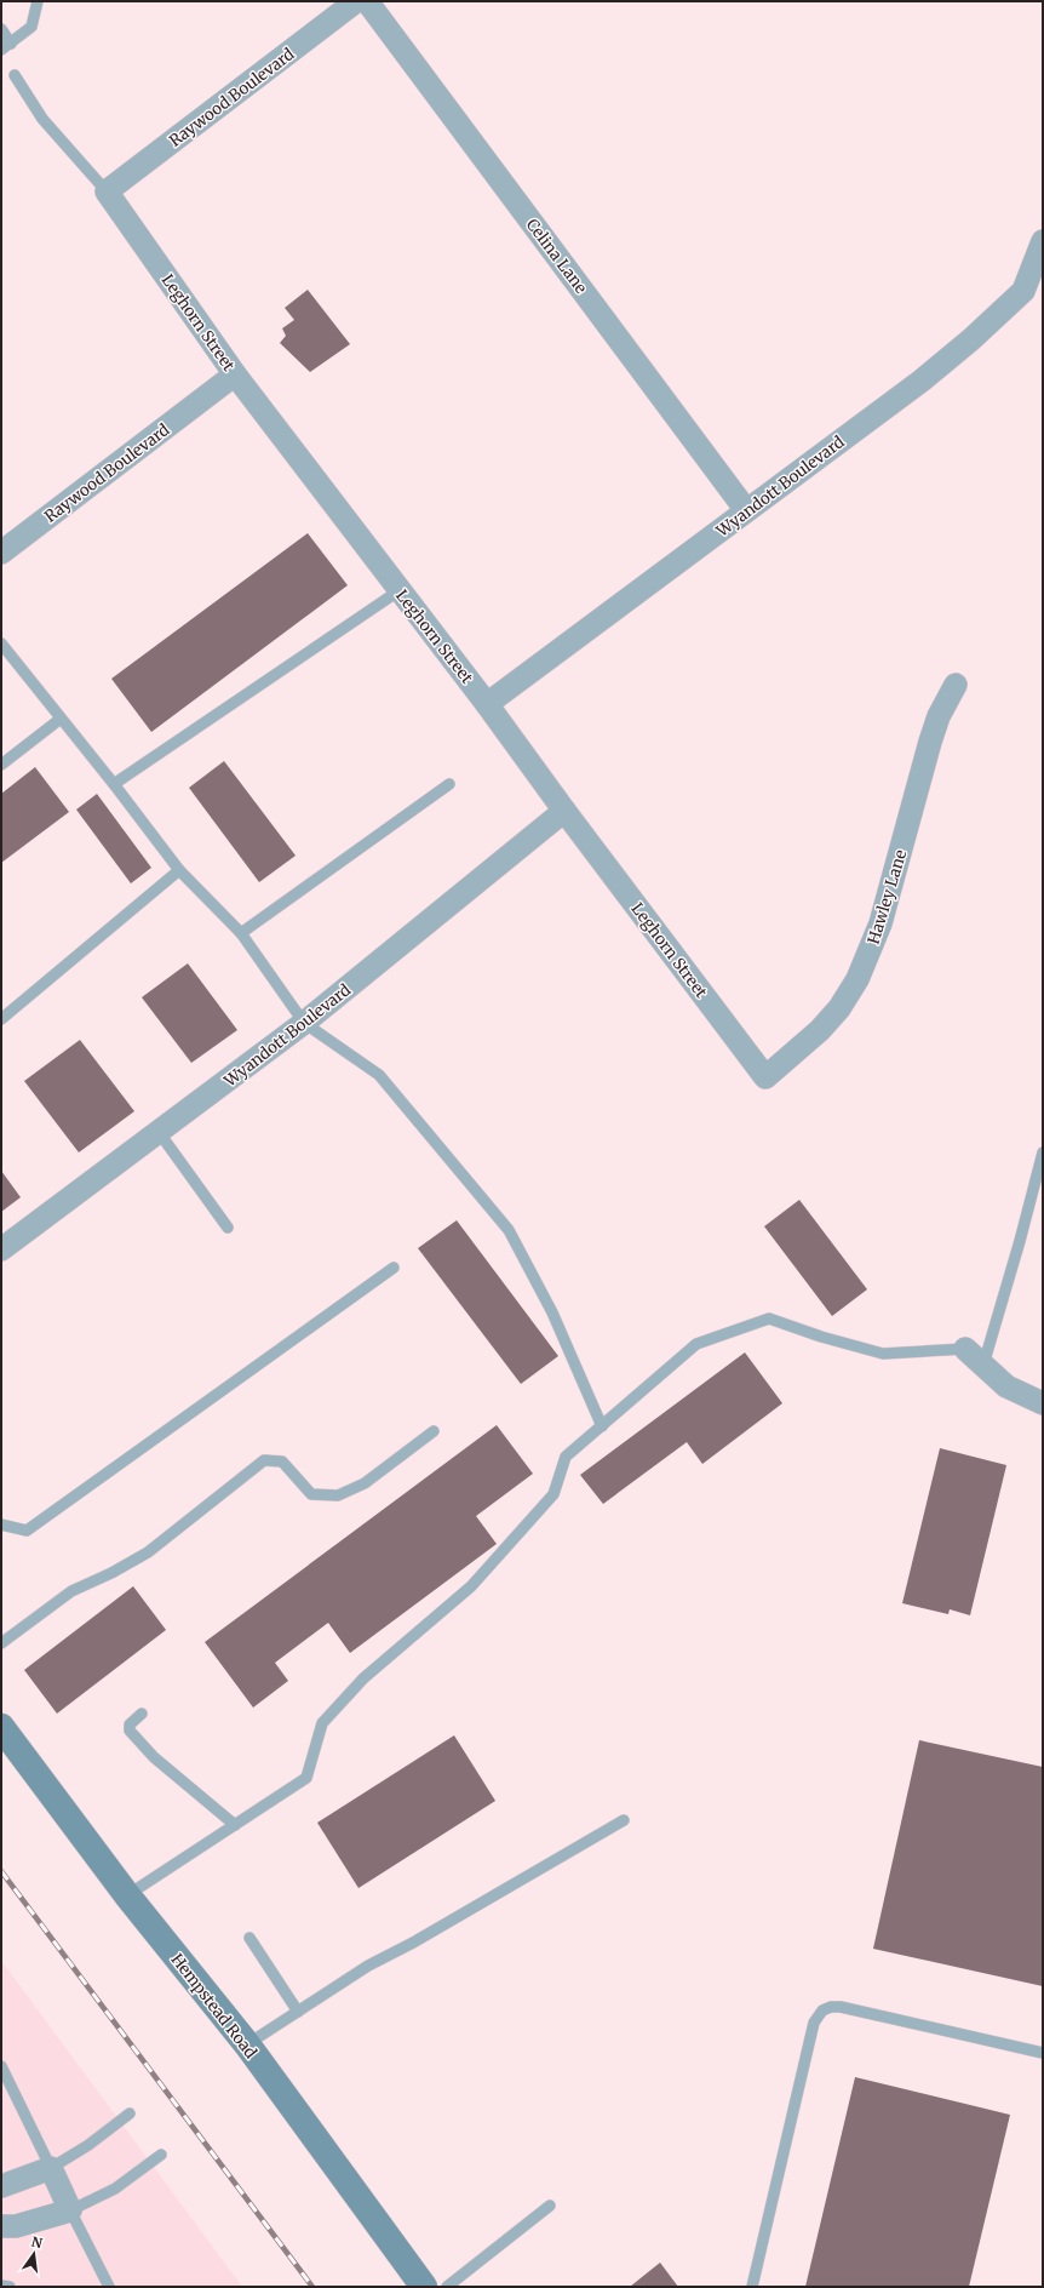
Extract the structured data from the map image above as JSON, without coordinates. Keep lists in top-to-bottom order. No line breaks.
{"streets":{"main road":["Hempstead Road"],"street":["Raywood Boulevard","Celina Lane","Leghorn Street","Wyandott Boulevard","Hawley Lane"]},"crossings":[["Raywood Boulevard","Leghorn Street"],["Celina Lane","Wyandott Boulevard"],["Leghorn Street","Wyandott Boulevard"],["Leghorn Street","Hawley Lane"]],"north":"top"}
